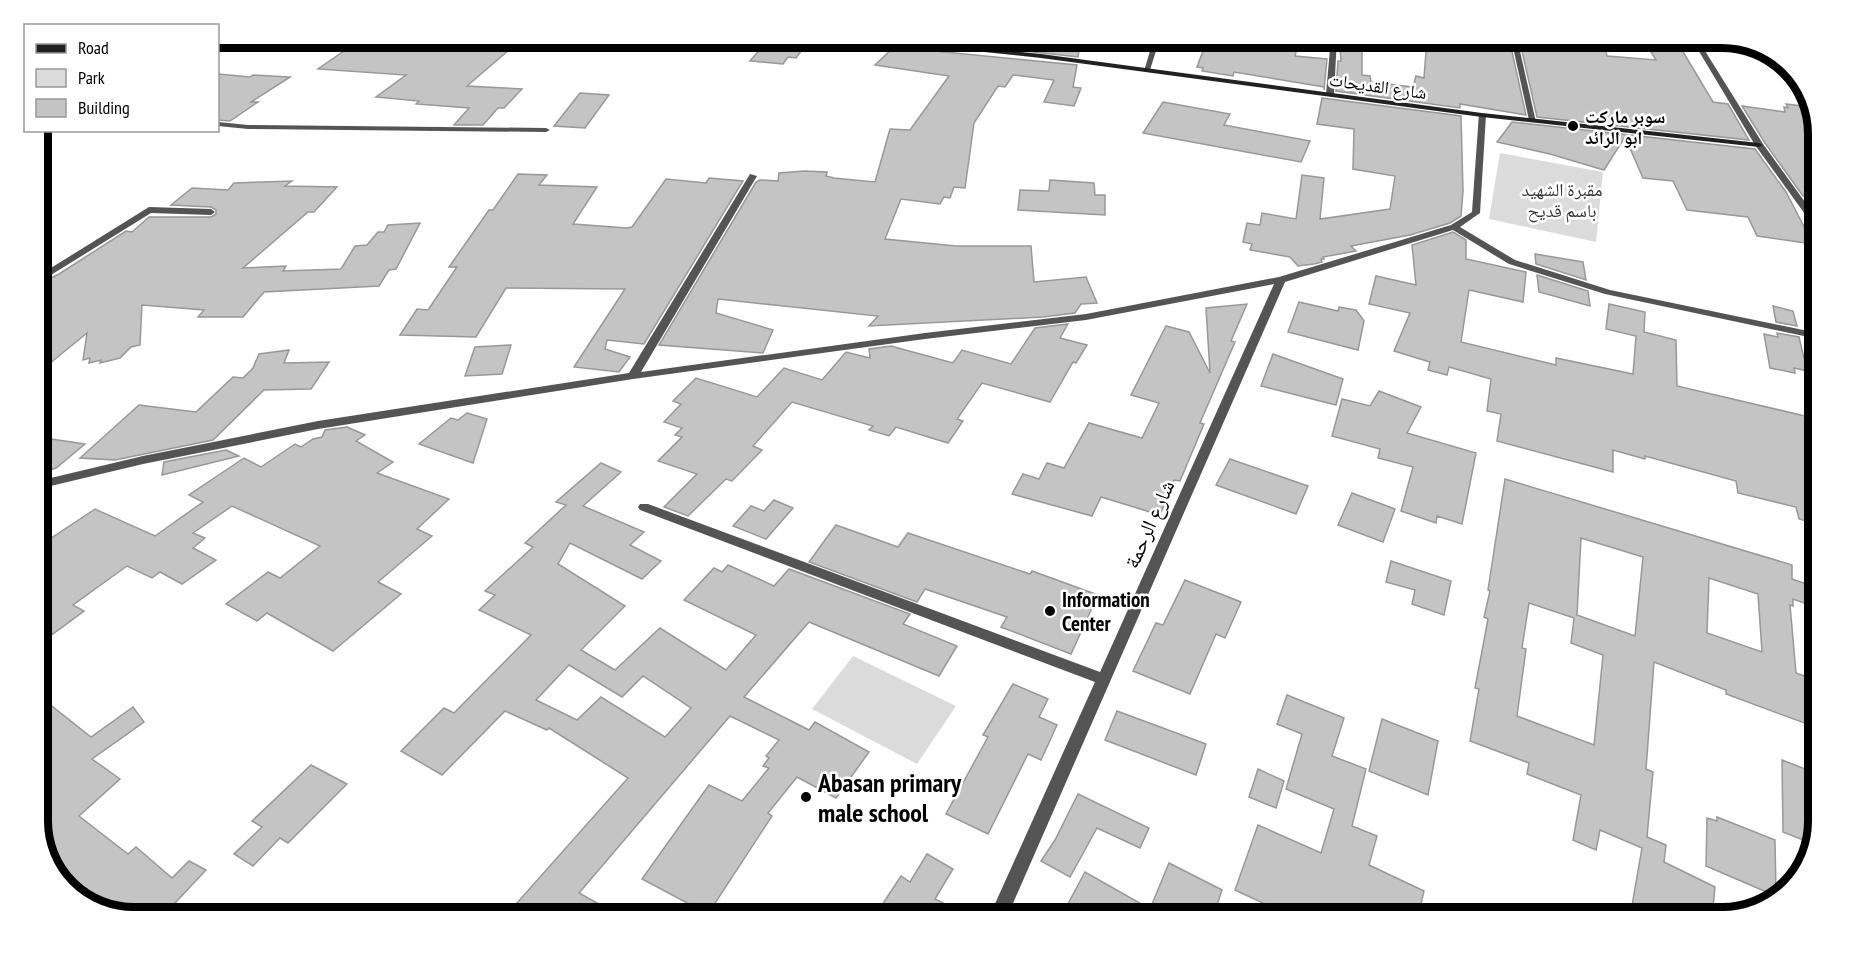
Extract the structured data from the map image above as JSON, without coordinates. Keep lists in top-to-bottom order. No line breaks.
{"streets":{"street":["شارع القديحات","شارع الرحمة"]},"parks":["مقبرة الشهيد باسم قديح"],"places":["سوبر ماركت ابو الرائد","Information Center","Abasan primary male school"],"legend":["Road","Park","Building"]}
